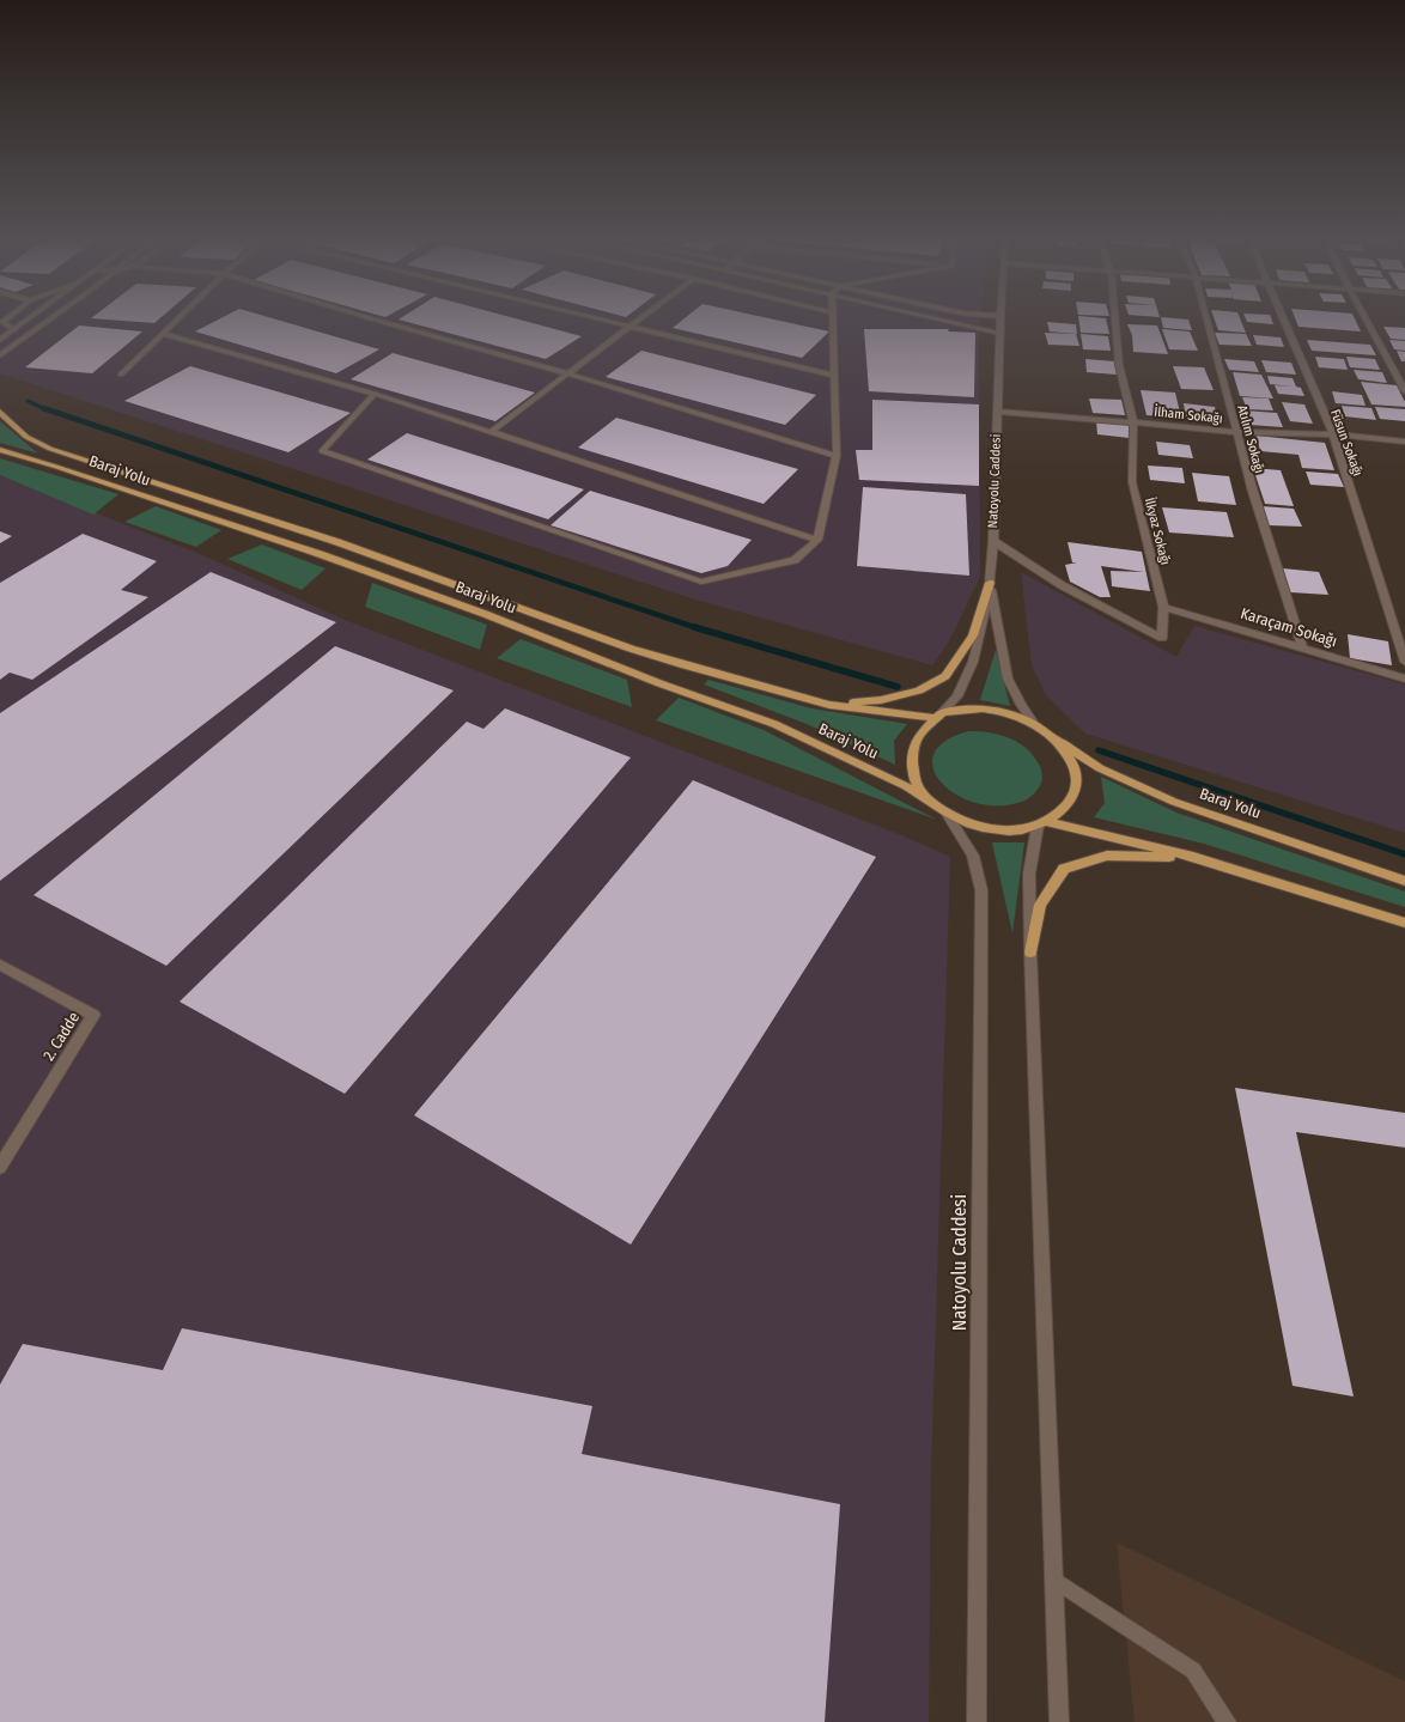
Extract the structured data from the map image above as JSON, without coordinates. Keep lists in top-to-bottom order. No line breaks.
{"streets":{"main road":["Baraj Yolu"],"street":["İlham Sokağı","Atılım Sokağı","Füsun Sokağı","Natoyolu Caddesi","İlkyaz Sokağı","Karaçam Sokağı","2. Cadde"]},"crossings":[["İlham Sokağı","Atılım Sokağı"],["İlham Sokağı","Füsun Sokağı"],["İlham Sokağı","Natoyolu Caddesi"],["İlham Sokağı","İlkyaz Sokağı"],["Atılım Sokağı","Karaçam Sokağı"],["Baraj Yolu","Natoyolu Caddesi"],["Natoyolu Caddesi","İlkyaz Sokağı"],["İlkyaz Sokağı","Karaçam Sokağı"]]}
